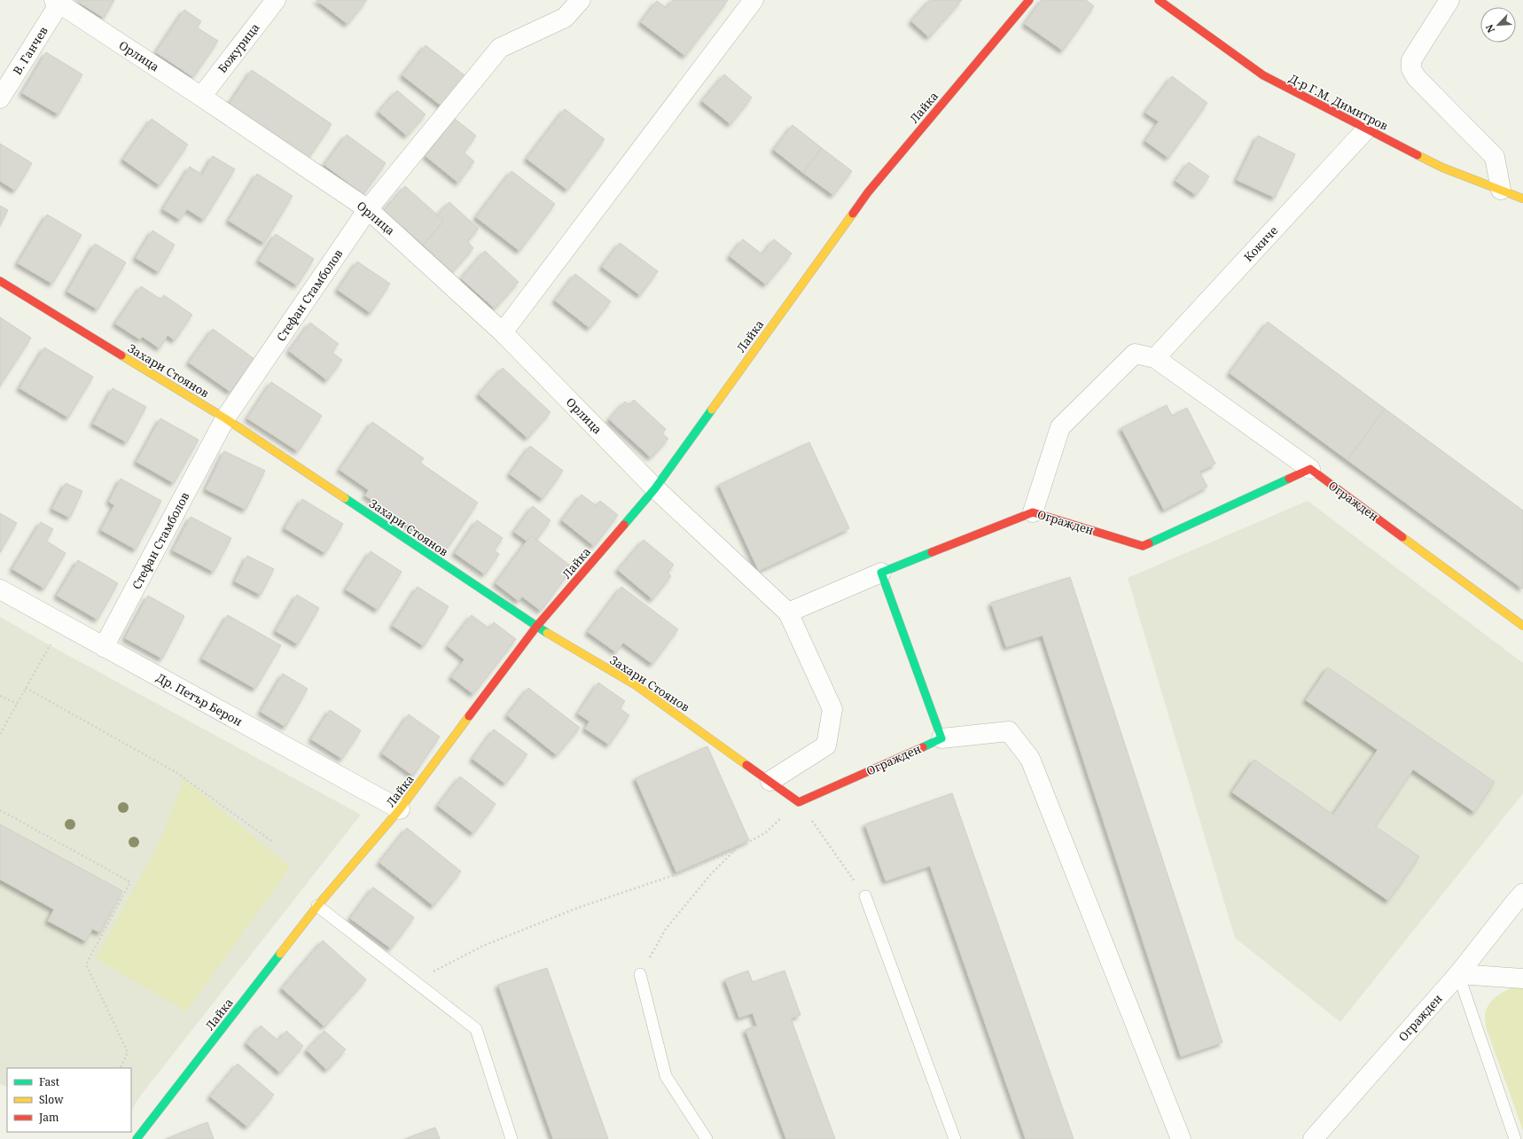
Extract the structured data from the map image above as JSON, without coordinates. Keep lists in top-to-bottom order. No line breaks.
{"streets":{"street":["Божурица","В. Ганчев","Орлица","Д-р Г.М. Димитров","Лайка","Кокиче","Стефан Стамболов","Захари Стоянов","Огражден","Др. Петър Берон"]},"crossings":[["Божурица","Орлица"],["В. Ганчев","Орлица"],["Орлица","Лайка"],["Орлица","Стефан Стамболов"],["Д-р Г.М. Димитров","Кокиче"],["Лайка","Захари Стоянов"],["Лайка","Др. Петър Берон"],["Стефан Стамболов","Захари Стоянов"],["Стефан Стамболов","Др. Петър Берон"],["Захари Стоянов","Огражден"]],"legend":["Fast","Slow","Jam"],"north":"bottom left"}
